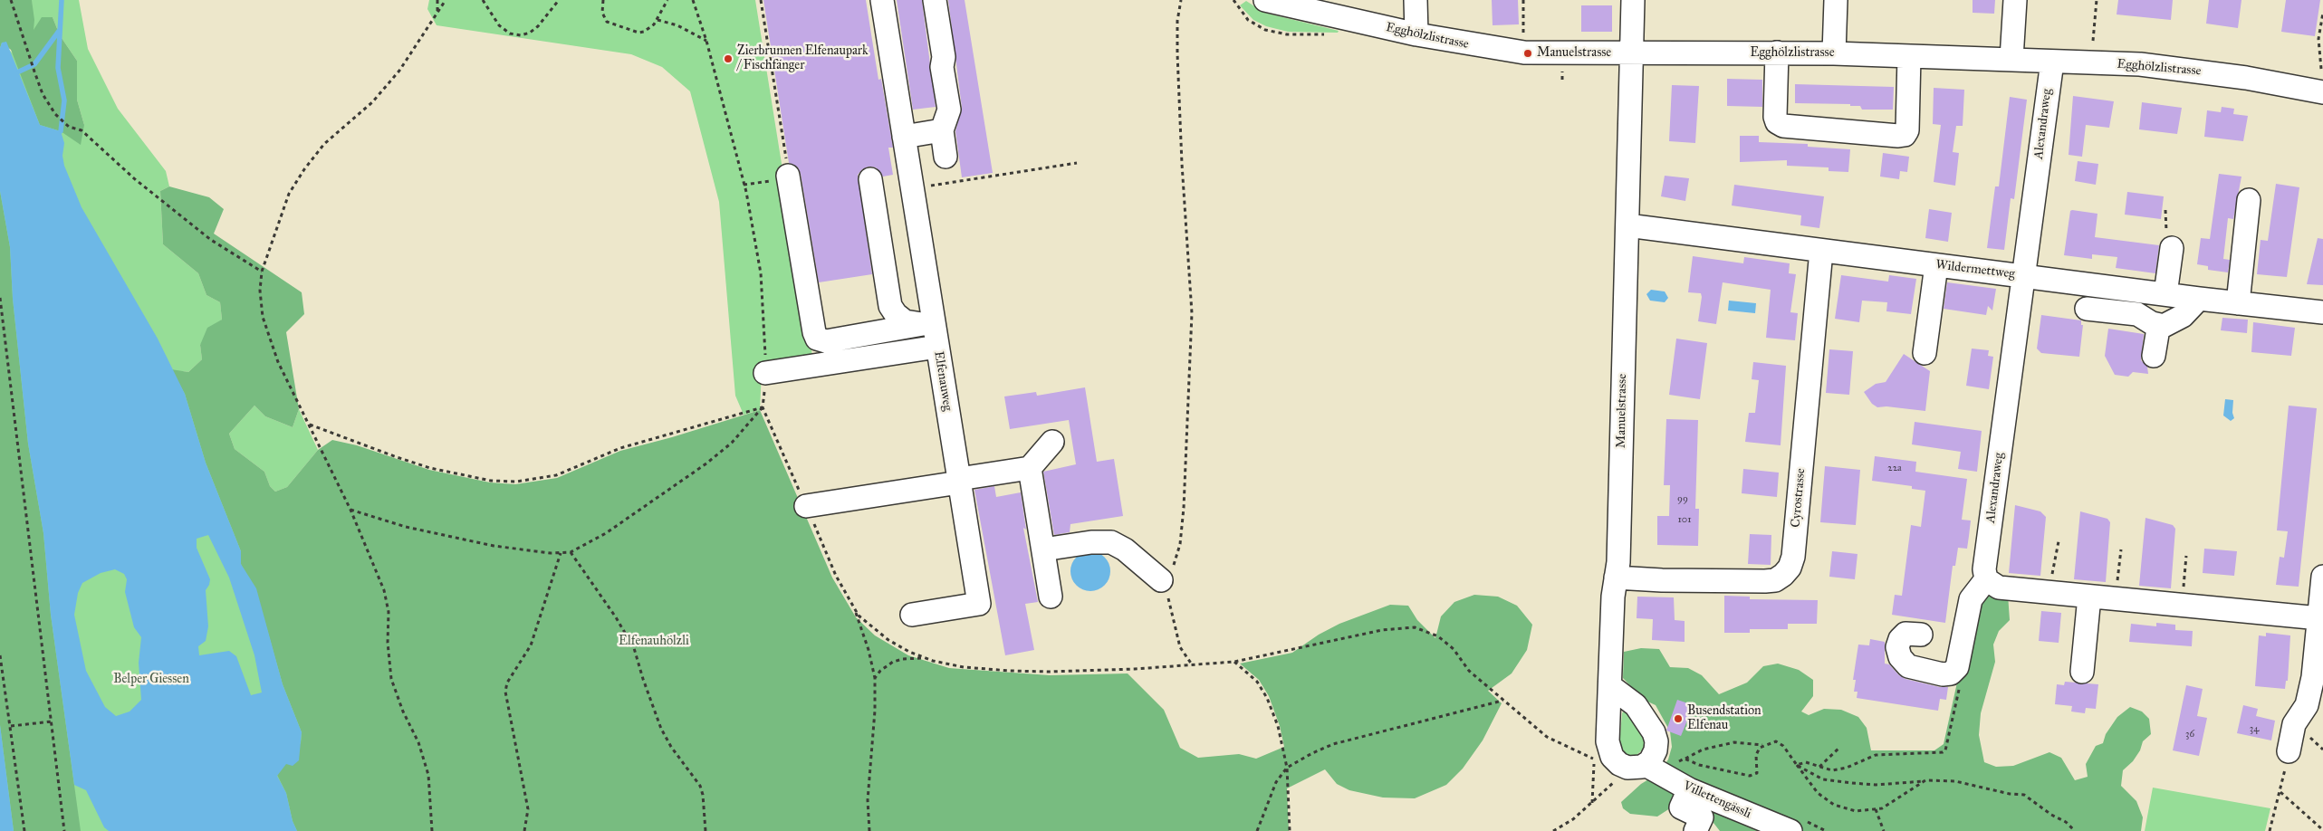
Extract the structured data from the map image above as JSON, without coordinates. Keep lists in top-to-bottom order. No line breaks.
{"streets":{"street":["Egghölzlistrasse","Alexandraweg","Wildermettweg","Elfenauweg","Manuelstrasse","Cyrostrasse","Villettengässli"]},"crossings":[["Egghölzlistrasse","Alexandraweg"],["Egghölzlistrasse","Manuelstrasse"],["Alexandraweg","Wildermettweg"],["Wildermettweg","Manuelstrasse"],["Wildermettweg","Cyrostrasse"],["Manuelstrasse","Cyrostrasse"],["Manuelstrasse","Villettengässli"]],"parks":["Elfenauhölzli","Belper Giessen"],"places":["Manuelstrasse","Zierbrunnen Elfenaupark / Fischfänger","Busendstation Elfenau"],"house_numbers":["22a","99","101","34","36"]}
